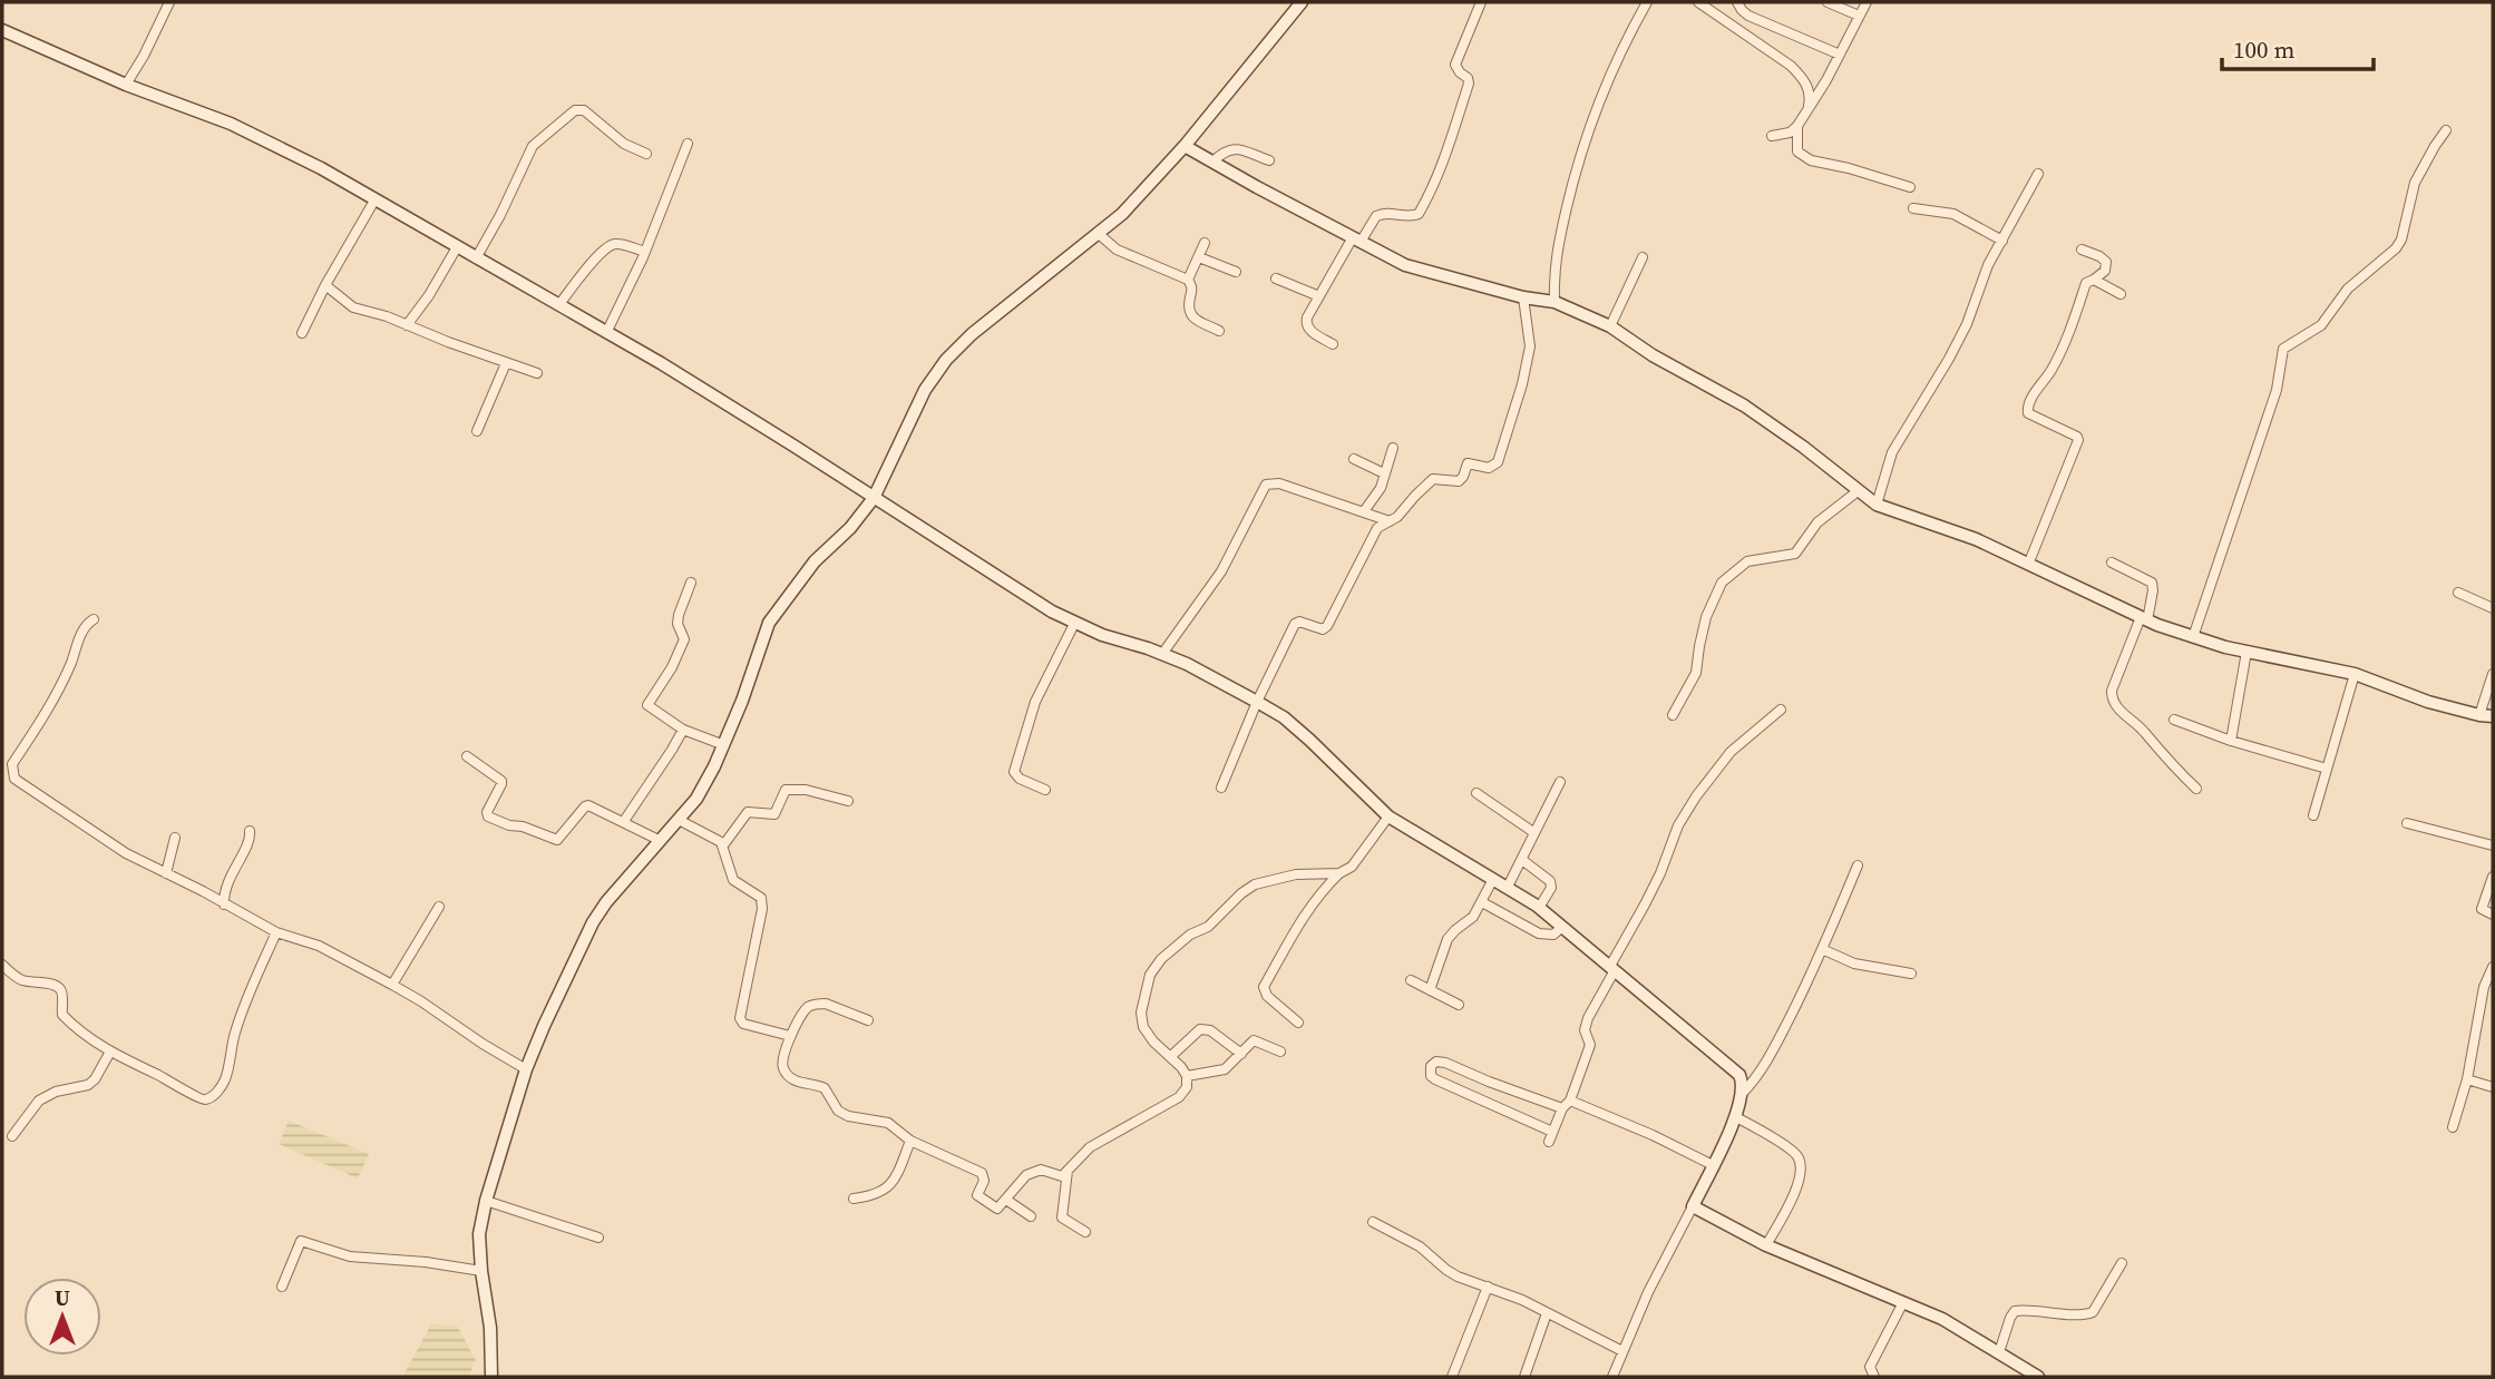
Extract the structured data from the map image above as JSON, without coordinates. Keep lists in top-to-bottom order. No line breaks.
{"scale_bar":"100 m","north":"top"}
